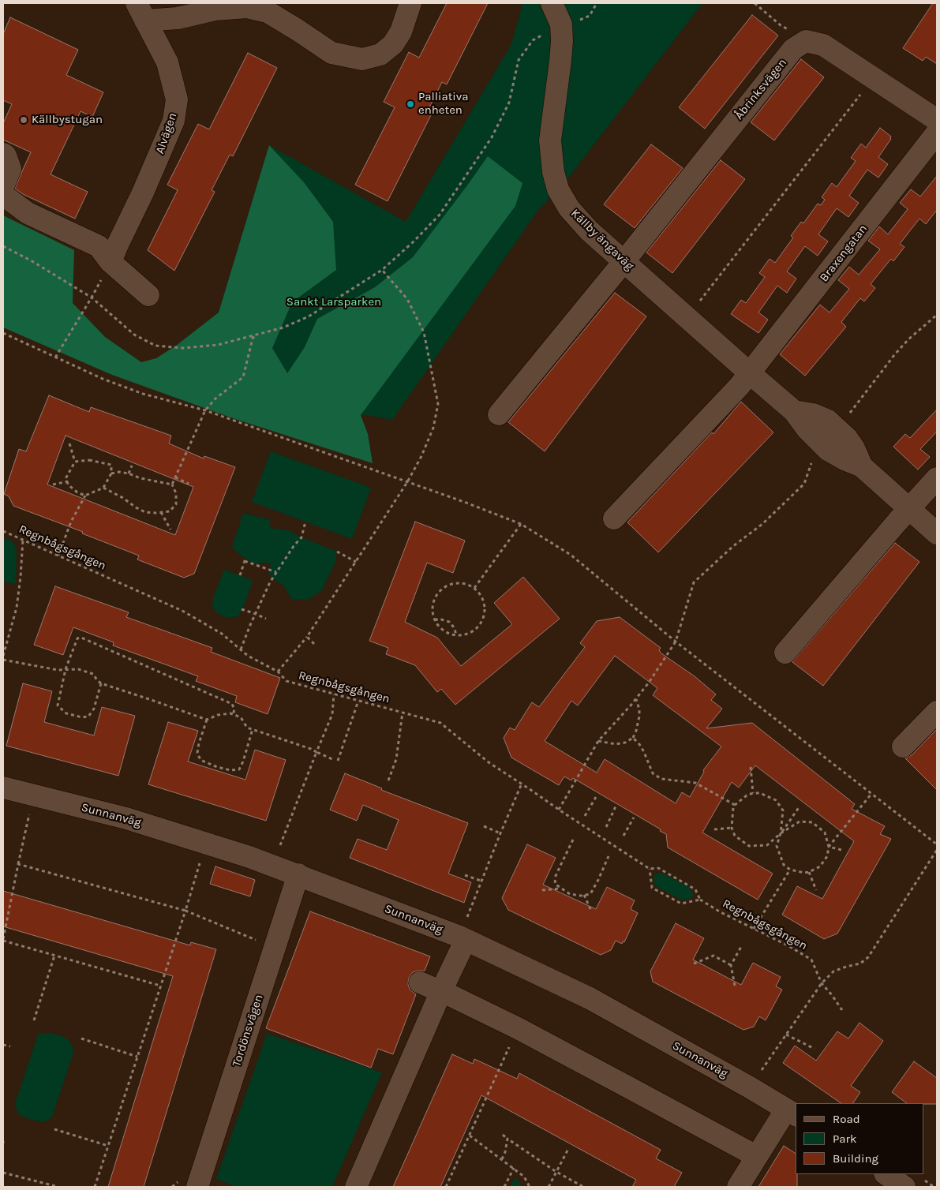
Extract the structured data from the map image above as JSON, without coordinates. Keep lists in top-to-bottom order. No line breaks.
{"streets":{"street":["Åbrinksvägen","Alvägen","Källby ängaväg","Braxengatan","Sunnanväg","Tordönsvägen"],"path":["Regnbågsgången"]},"crossings":[["Åbrinksvägen","Källby ängaväg"],["Källby ängaväg","Braxengatan"],["Sunnanväg","Tordönsvägen"]],"parks":["Sankt Larsparken"],"places":["Palliativa enheten","Källbystugan"],"legend":["Road","Park","Building"]}
